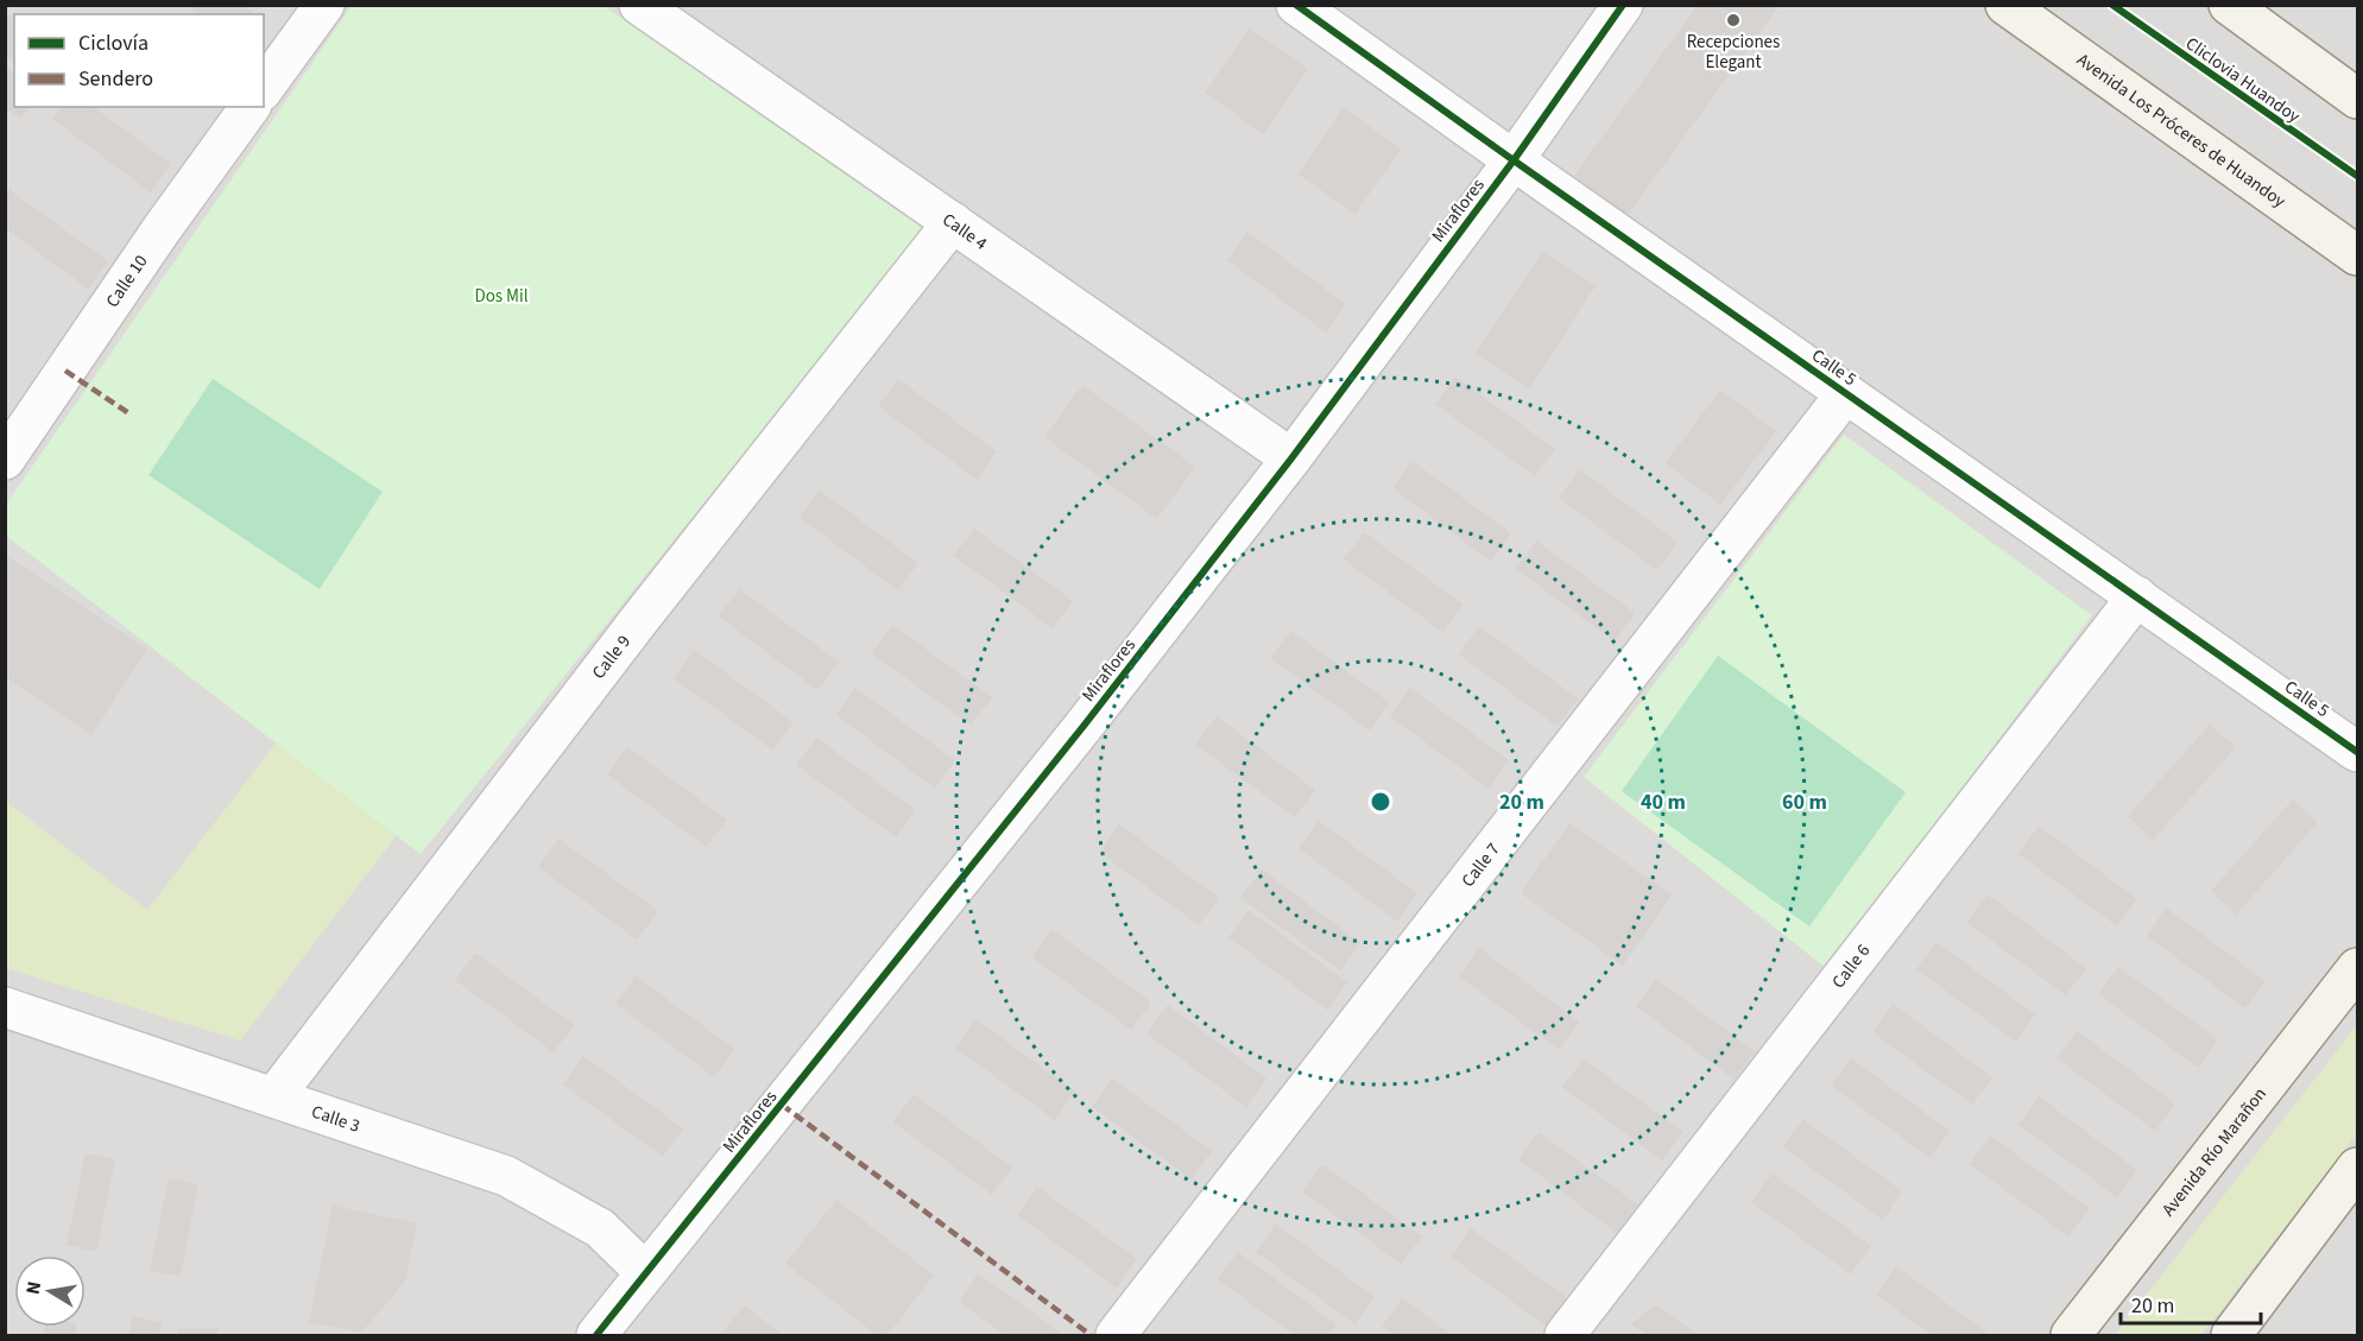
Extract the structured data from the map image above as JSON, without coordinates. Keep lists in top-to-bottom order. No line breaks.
{"streets":{"main road":["Avenida Los Próceres de Huandoy","Avenida Río Marañon"],"street":["Miraflores","Calle 4","Calle 10","Calle 5","Calle 9","Calle 7","Calle 6","Calle 3"],"cycle path":["Cliclovia Huandoy"]},"crossings":[["Miraflores","Calle 4"],["Miraflores","Calle 5"],["Miraflores","Calle 3"],["Calle 4","Calle 9"],["Calle 5","Calle 7"],["Calle 5","Calle 6"],["Calle 9","Calle 3"]],"parks":["Dos Mil"],"places":["Recepciones Elegant"],"legend":["Ciclovía","Sendero"],"scale_bar":"20 m","north":"left","rings":["20 m","40 m","60 m"]}
